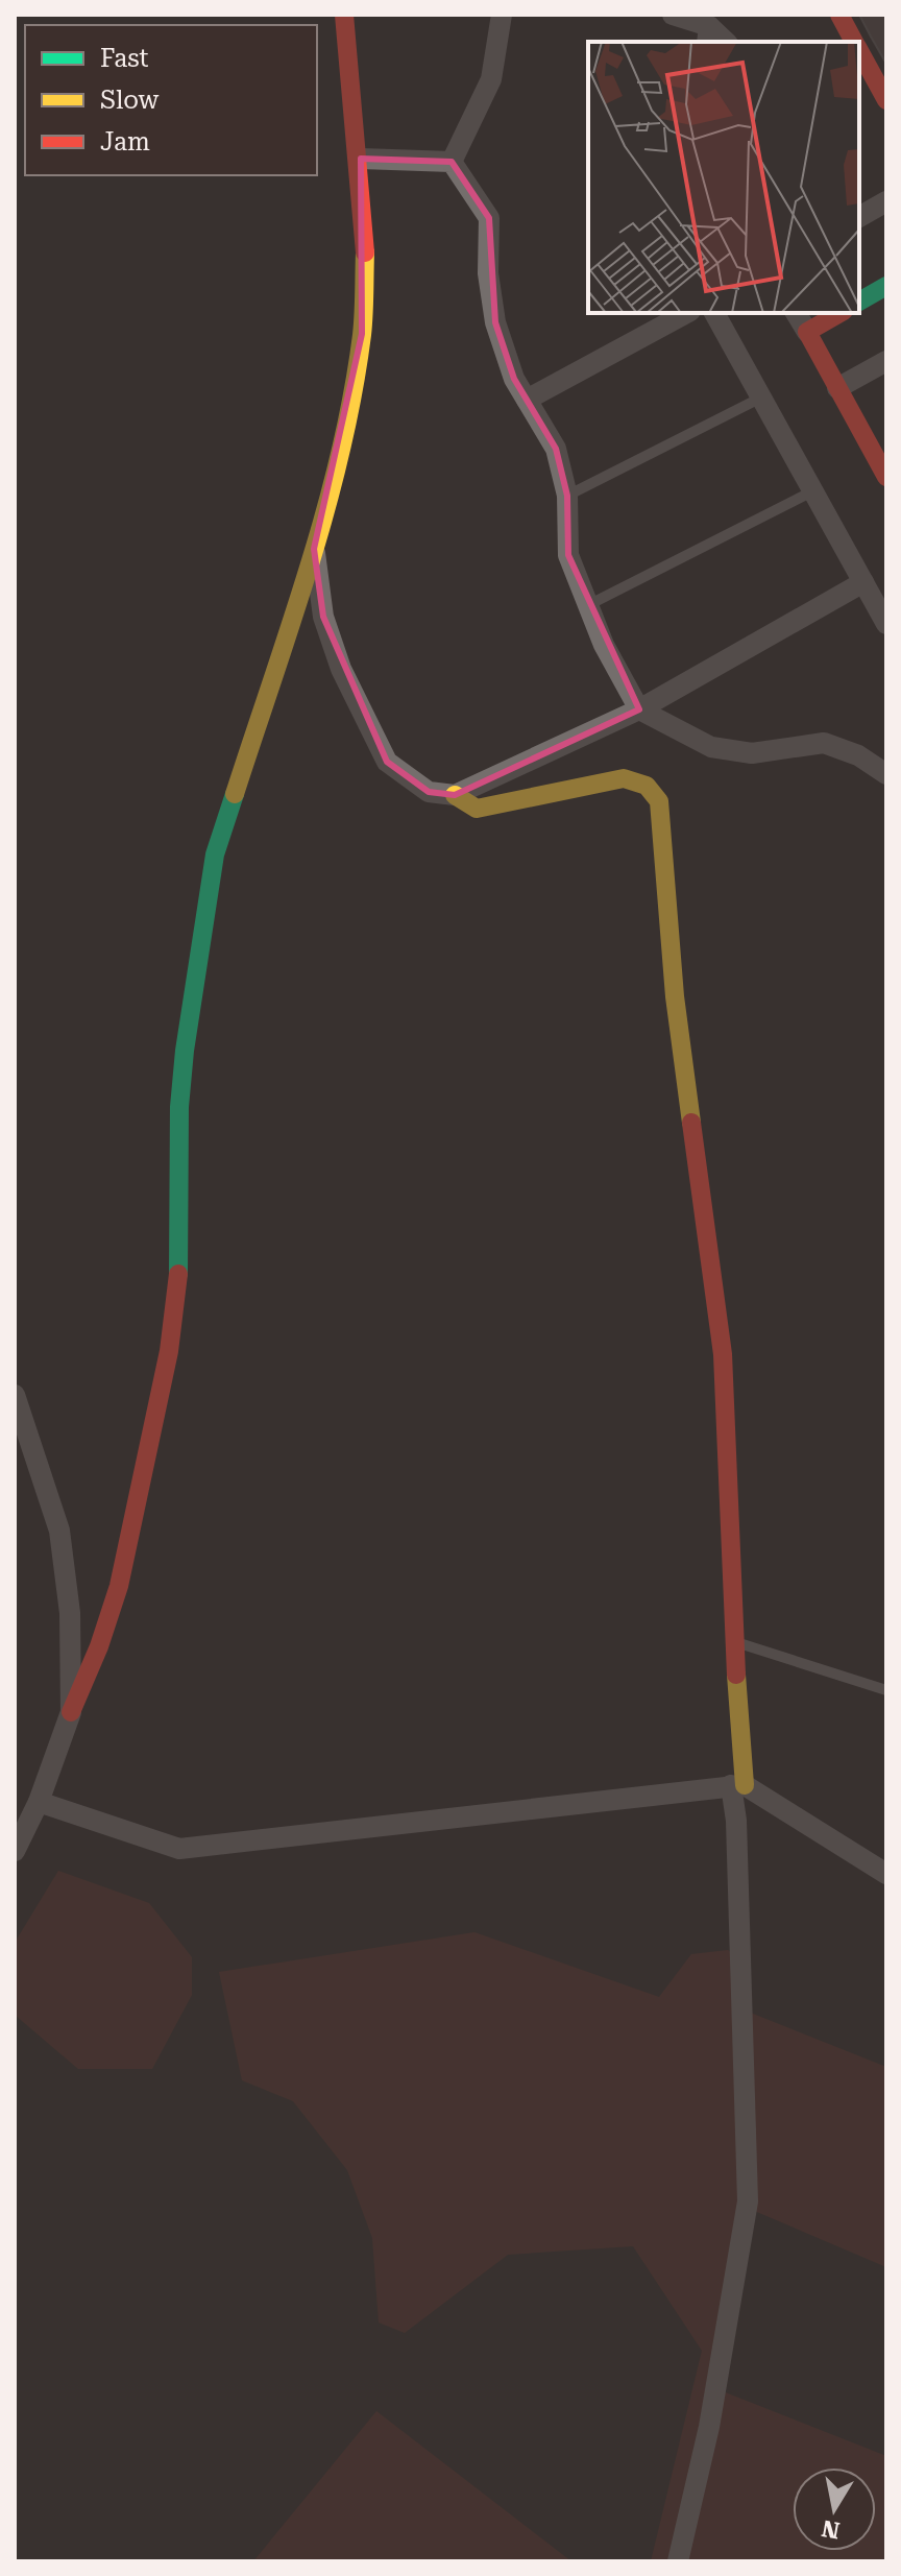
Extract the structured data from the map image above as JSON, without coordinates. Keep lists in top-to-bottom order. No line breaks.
{"legend":["Fast","Slow","Jam"],"north":"bottom"}
